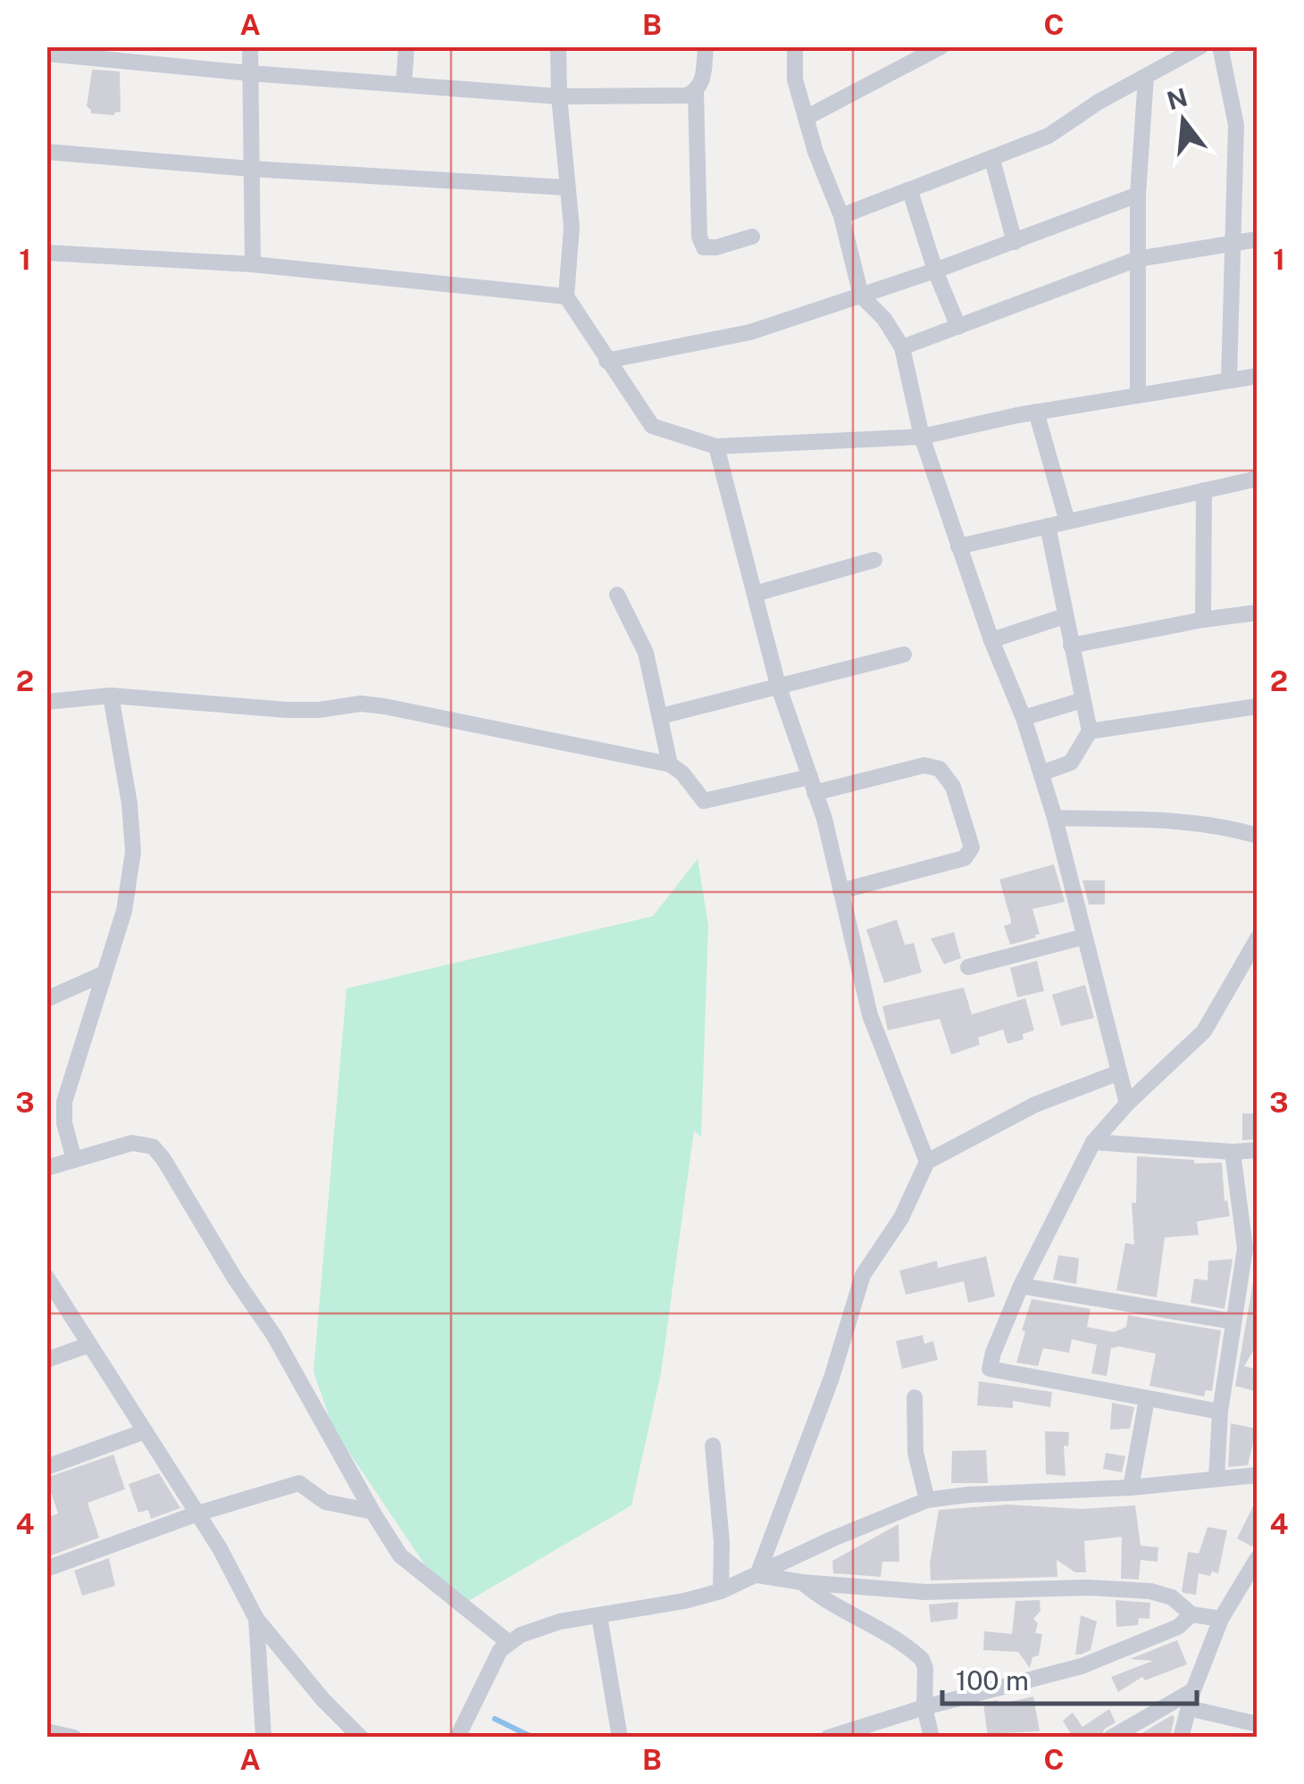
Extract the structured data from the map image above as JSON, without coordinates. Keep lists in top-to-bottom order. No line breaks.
{"scale_bar":"100 m","north":"top","grid":{"columns":["A","B","C"],"rows":["1","2","3","4"]}}
